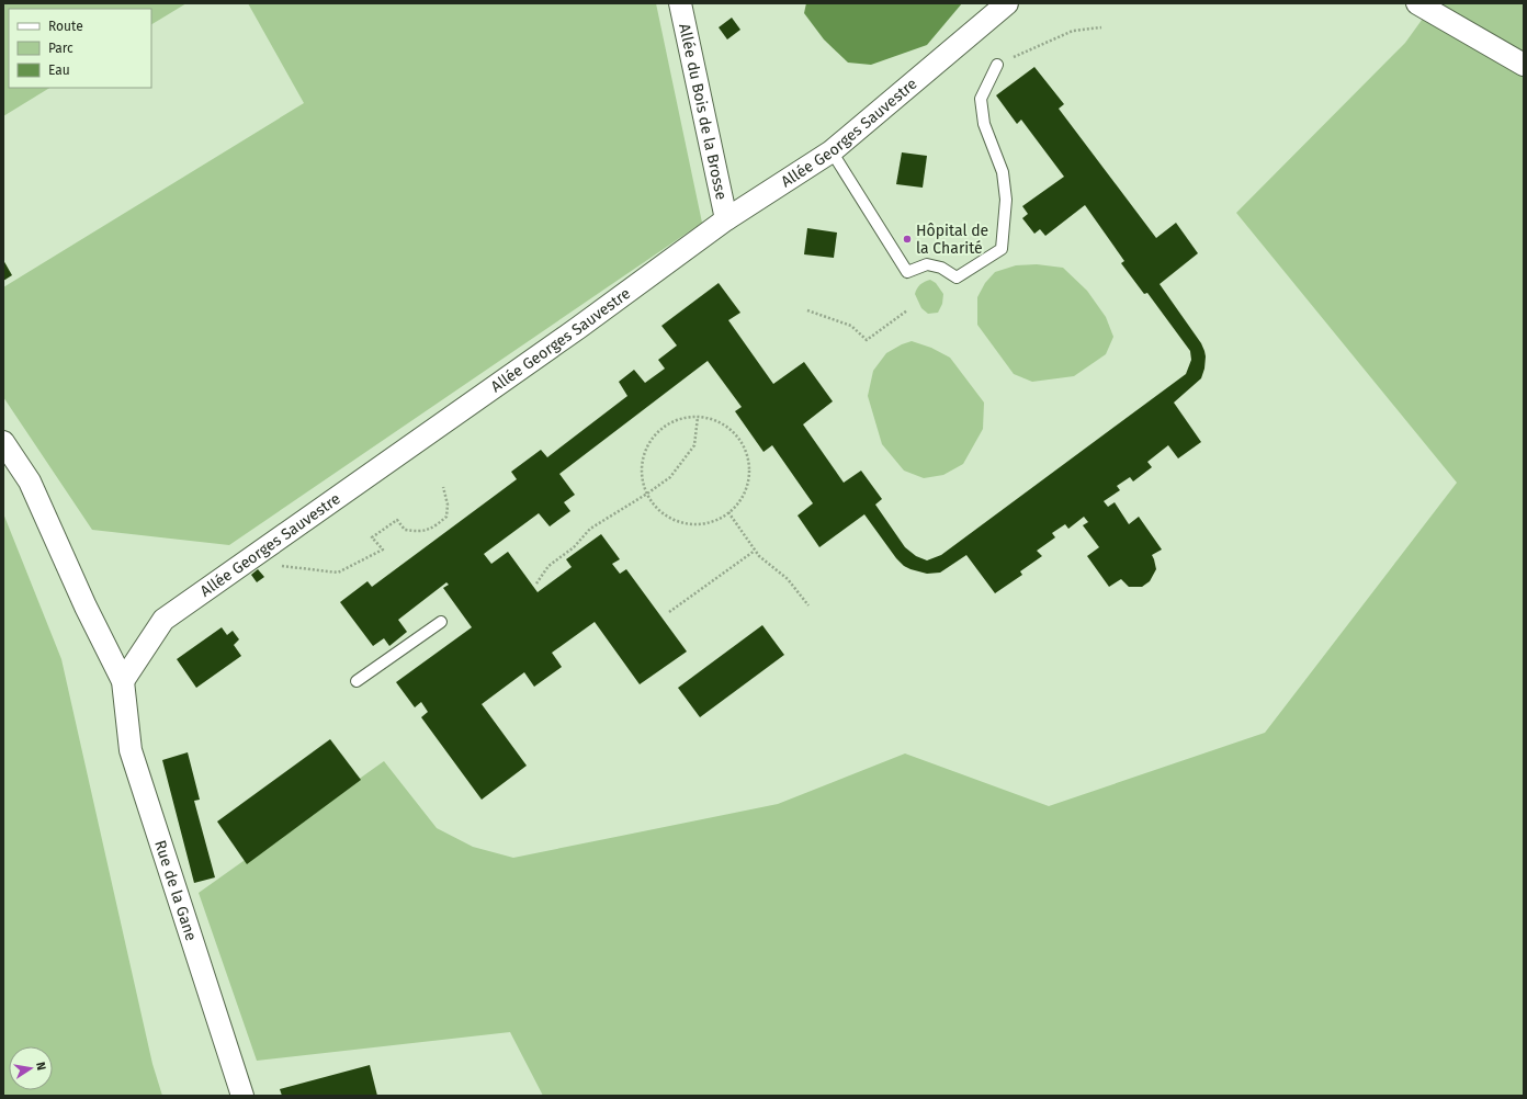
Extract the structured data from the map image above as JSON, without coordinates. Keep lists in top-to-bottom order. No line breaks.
{"streets":{"street":["Allée du Bois de la Brosse","Allée Georges Sauvestre","Rue de la Gane"]},"crossings":[["Allée du Bois de la Brosse","Allée Georges Sauvestre"],["Allée Georges Sauvestre","Rue de la Gane"]],"places":["Hôpital de la Charité"],"legend":["Route","Parc","Eau"],"north":"right"}
